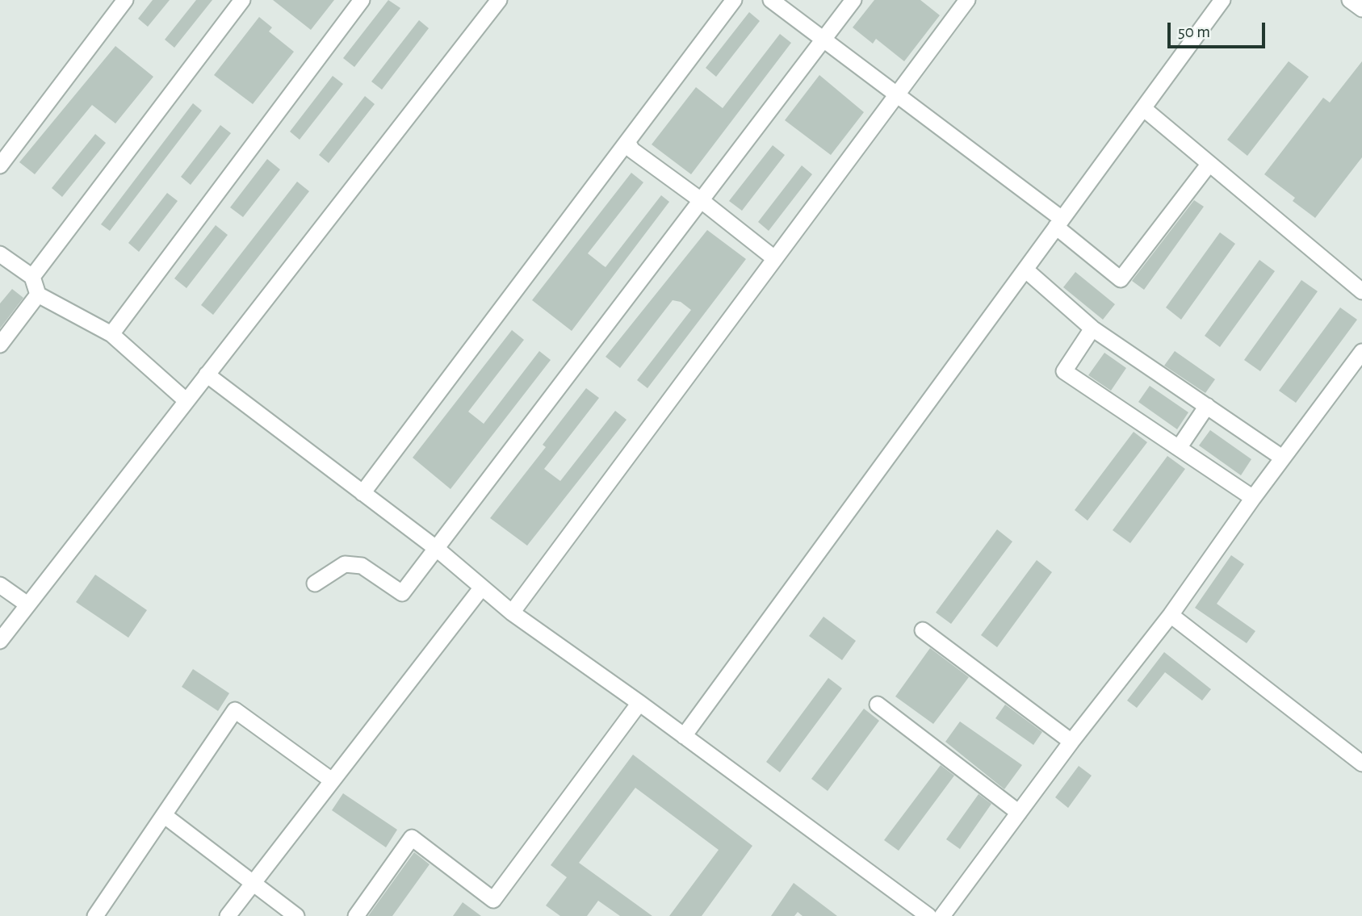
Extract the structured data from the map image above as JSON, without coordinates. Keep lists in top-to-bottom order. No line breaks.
{"scale_bar":"50 m"}
